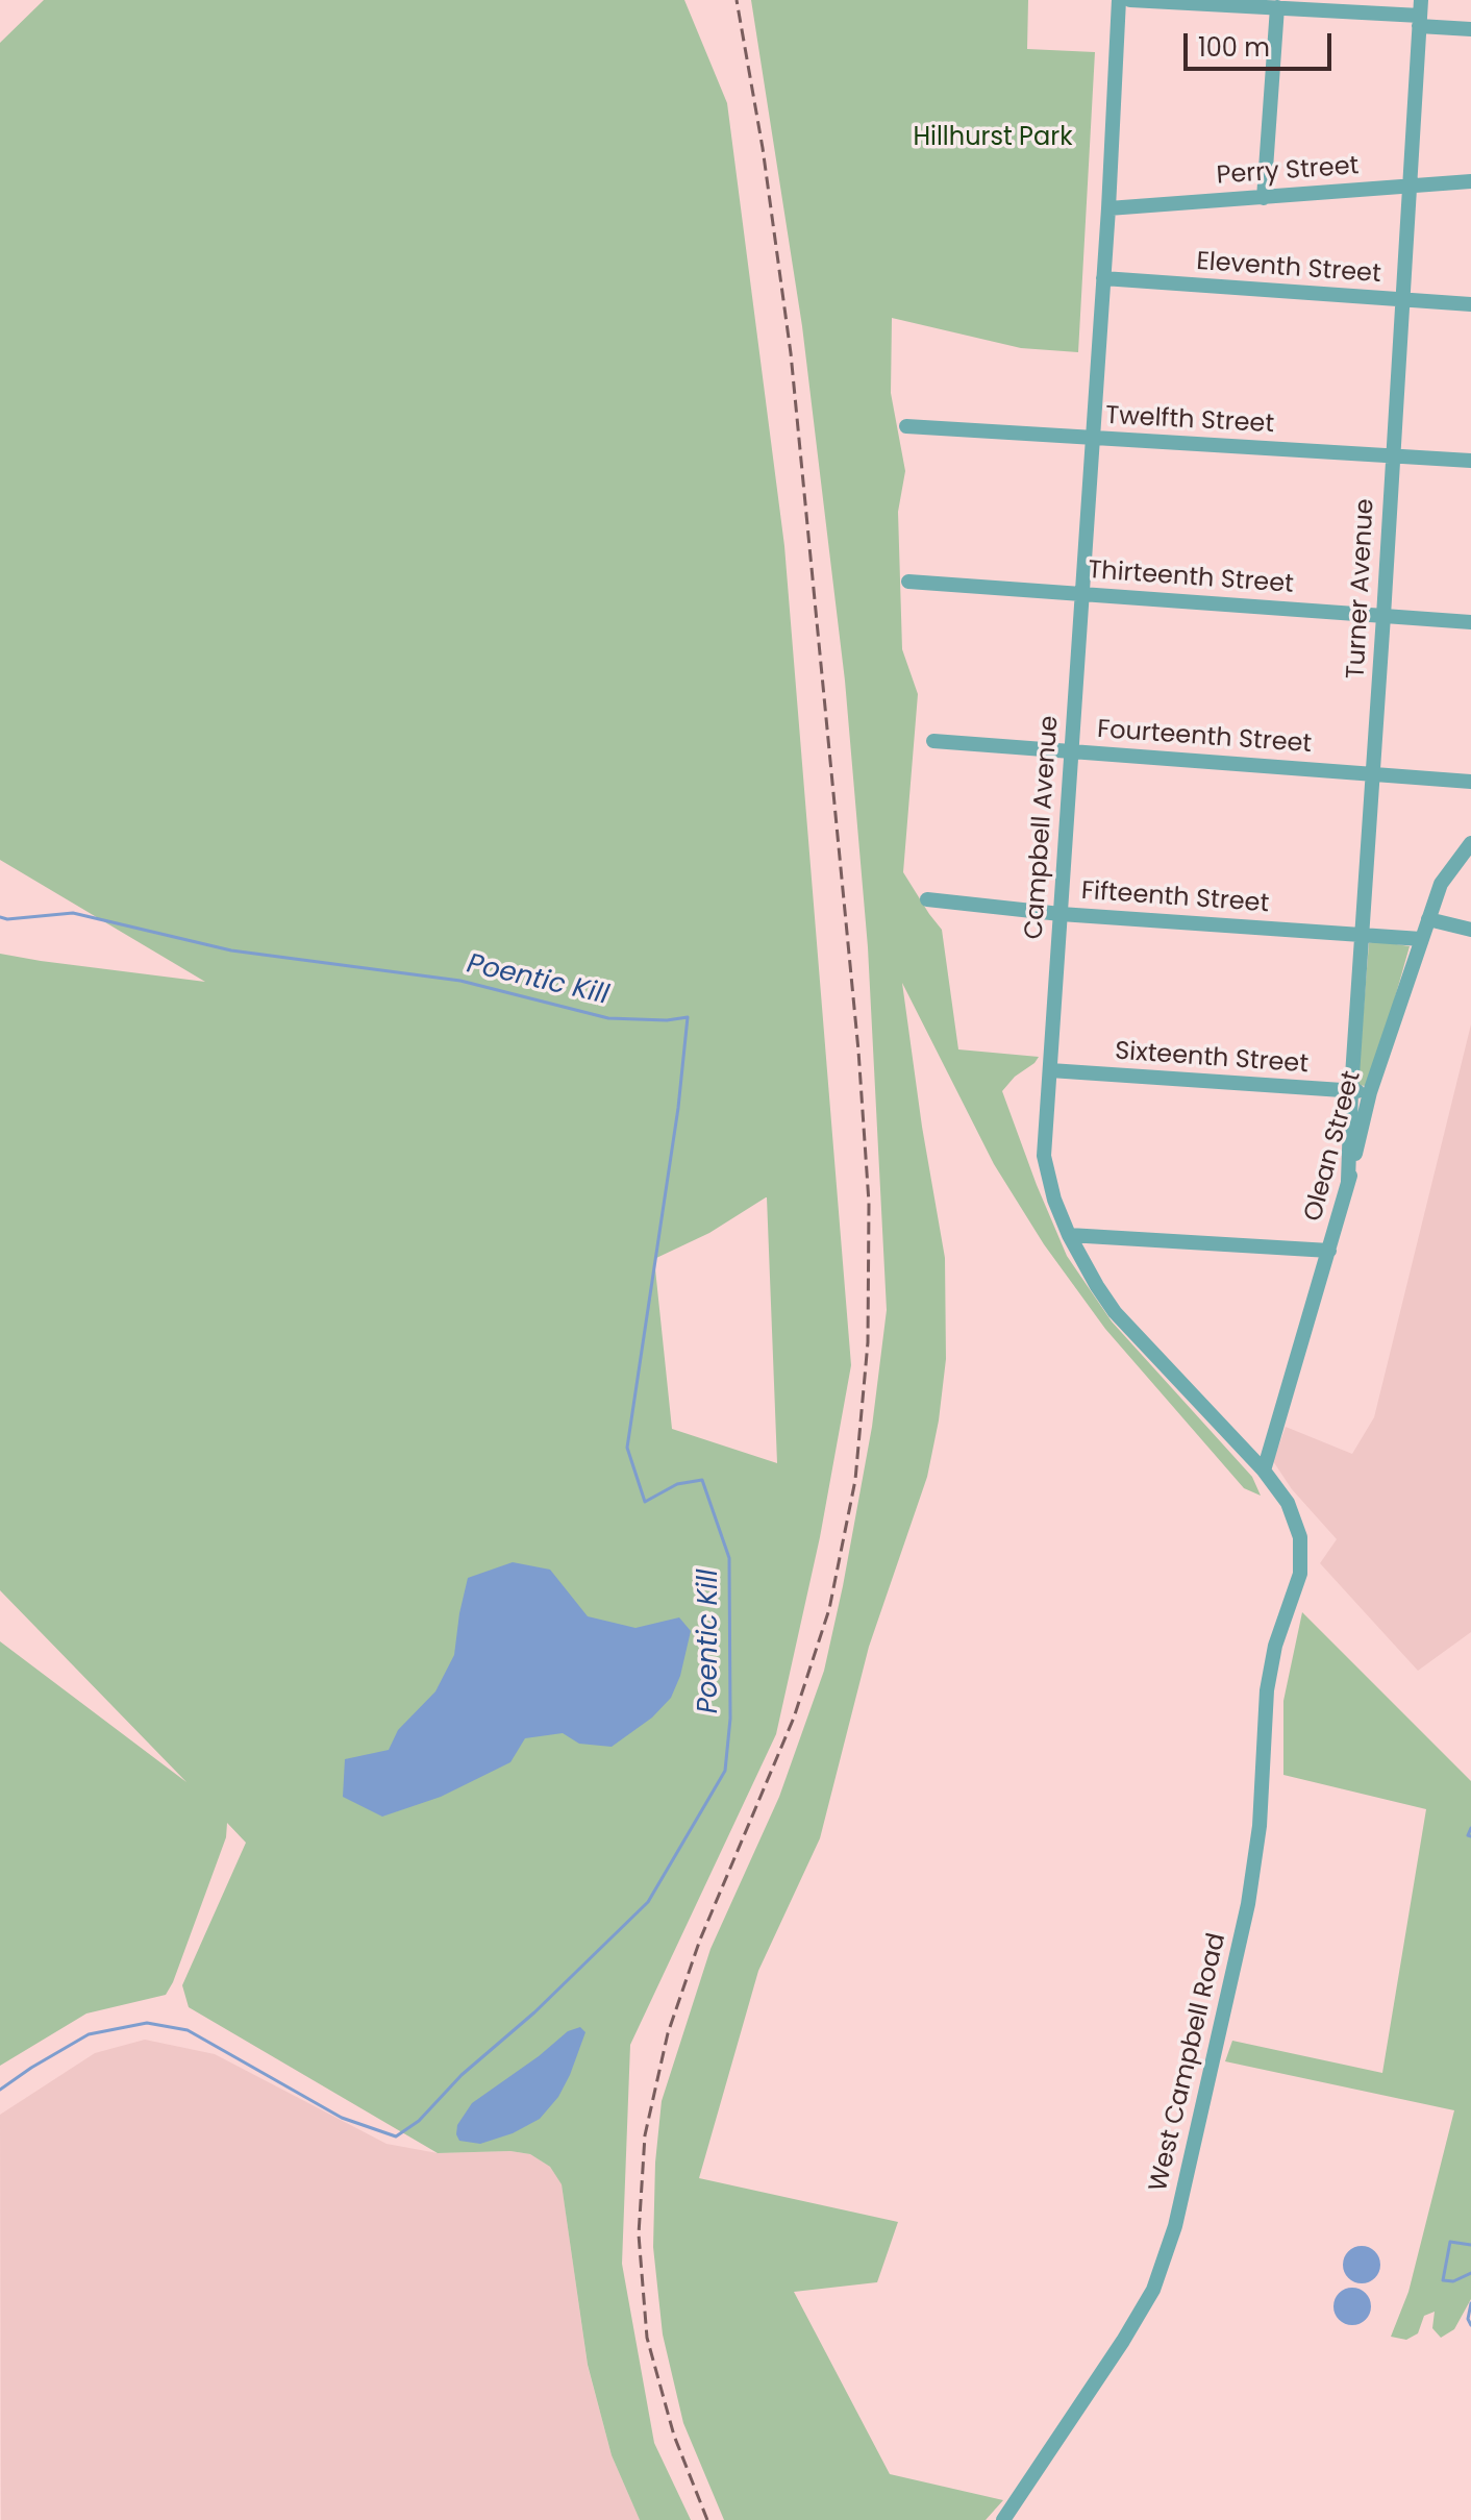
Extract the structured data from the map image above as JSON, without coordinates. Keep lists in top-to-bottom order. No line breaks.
{"streets":{"street":["Perry Street","Eleventh Street","Twelfth Street","Thirteenth Street","Turner Avenue","Fourteenth Street","Campbell Avenue","Fifteenth Street","Sixteenth Street","Olean Street","West Campbell Road"]},"crossings":[["Perry Street","Turner Avenue"],["Perry Street","Campbell Avenue"],["Eleventh Street","Turner Avenue"],["Eleventh Street","Campbell Avenue"],["Twelfth Street","Turner Avenue"],["Twelfth Street","Campbell Avenue"],["Thirteenth Street","Turner Avenue"],["Thirteenth Street","Campbell Avenue"],["Turner Avenue","Fourteenth Street"],["Turner Avenue","Fifteenth Street"],["Turner Avenue","Sixteenth Street"],["Turner Avenue","Olean Street"],["Fourteenth Street","Campbell Avenue"],["Campbell Avenue","Fifteenth Street"],["Campbell Avenue","Sixteenth Street"],["Campbell Avenue","Olean Street"],["Campbell Avenue","West Campbell Road"],["Fifteenth Street","Olean Street"],["Sixteenth Street","Olean Street"]],"water":["Poentic Kill"],"parks":["Hillhurst Park"],"scale_bar":"100 m"}
